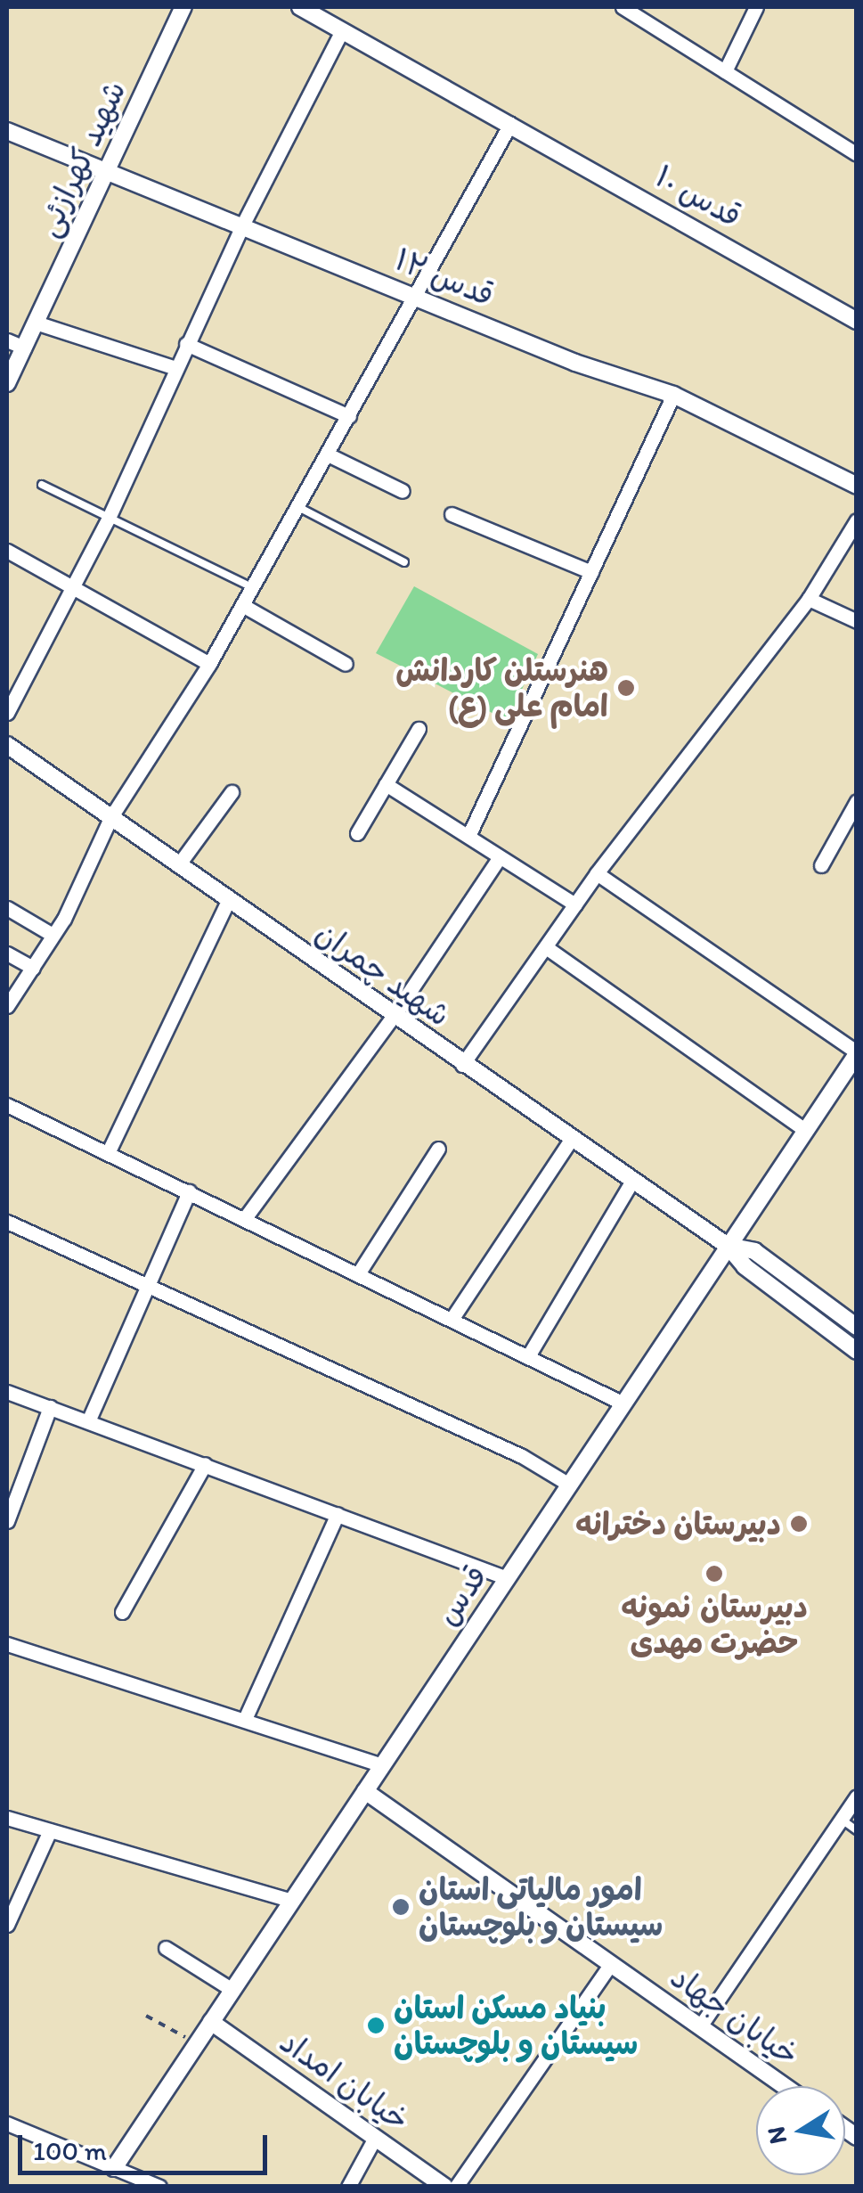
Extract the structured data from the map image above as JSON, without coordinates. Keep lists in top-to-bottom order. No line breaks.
{"streets":{"street":["شهید کهرازئی","قدس ۱۰","قدس ۱۲","شهید چمران","قدس","خیابان جهاد","خیابان امداد"]},"crossings":[["شهید کهرازئی","قدس ۱۲"],["شهید چمران","قدس"],["قدس","خیابان جهاد"],["قدس","خیابان امداد"]],"places":["هنرستلن کاردانش امام علی (ع)","دبیرستان دخترانه","دبیرستان نمونه حضرت مهدی","امور مالیاتی استان سیستان و بلوچستان","بنیاد مسکن استان سیستان و بلوچستان"],"scale_bar":"100 m","north":"left"}
